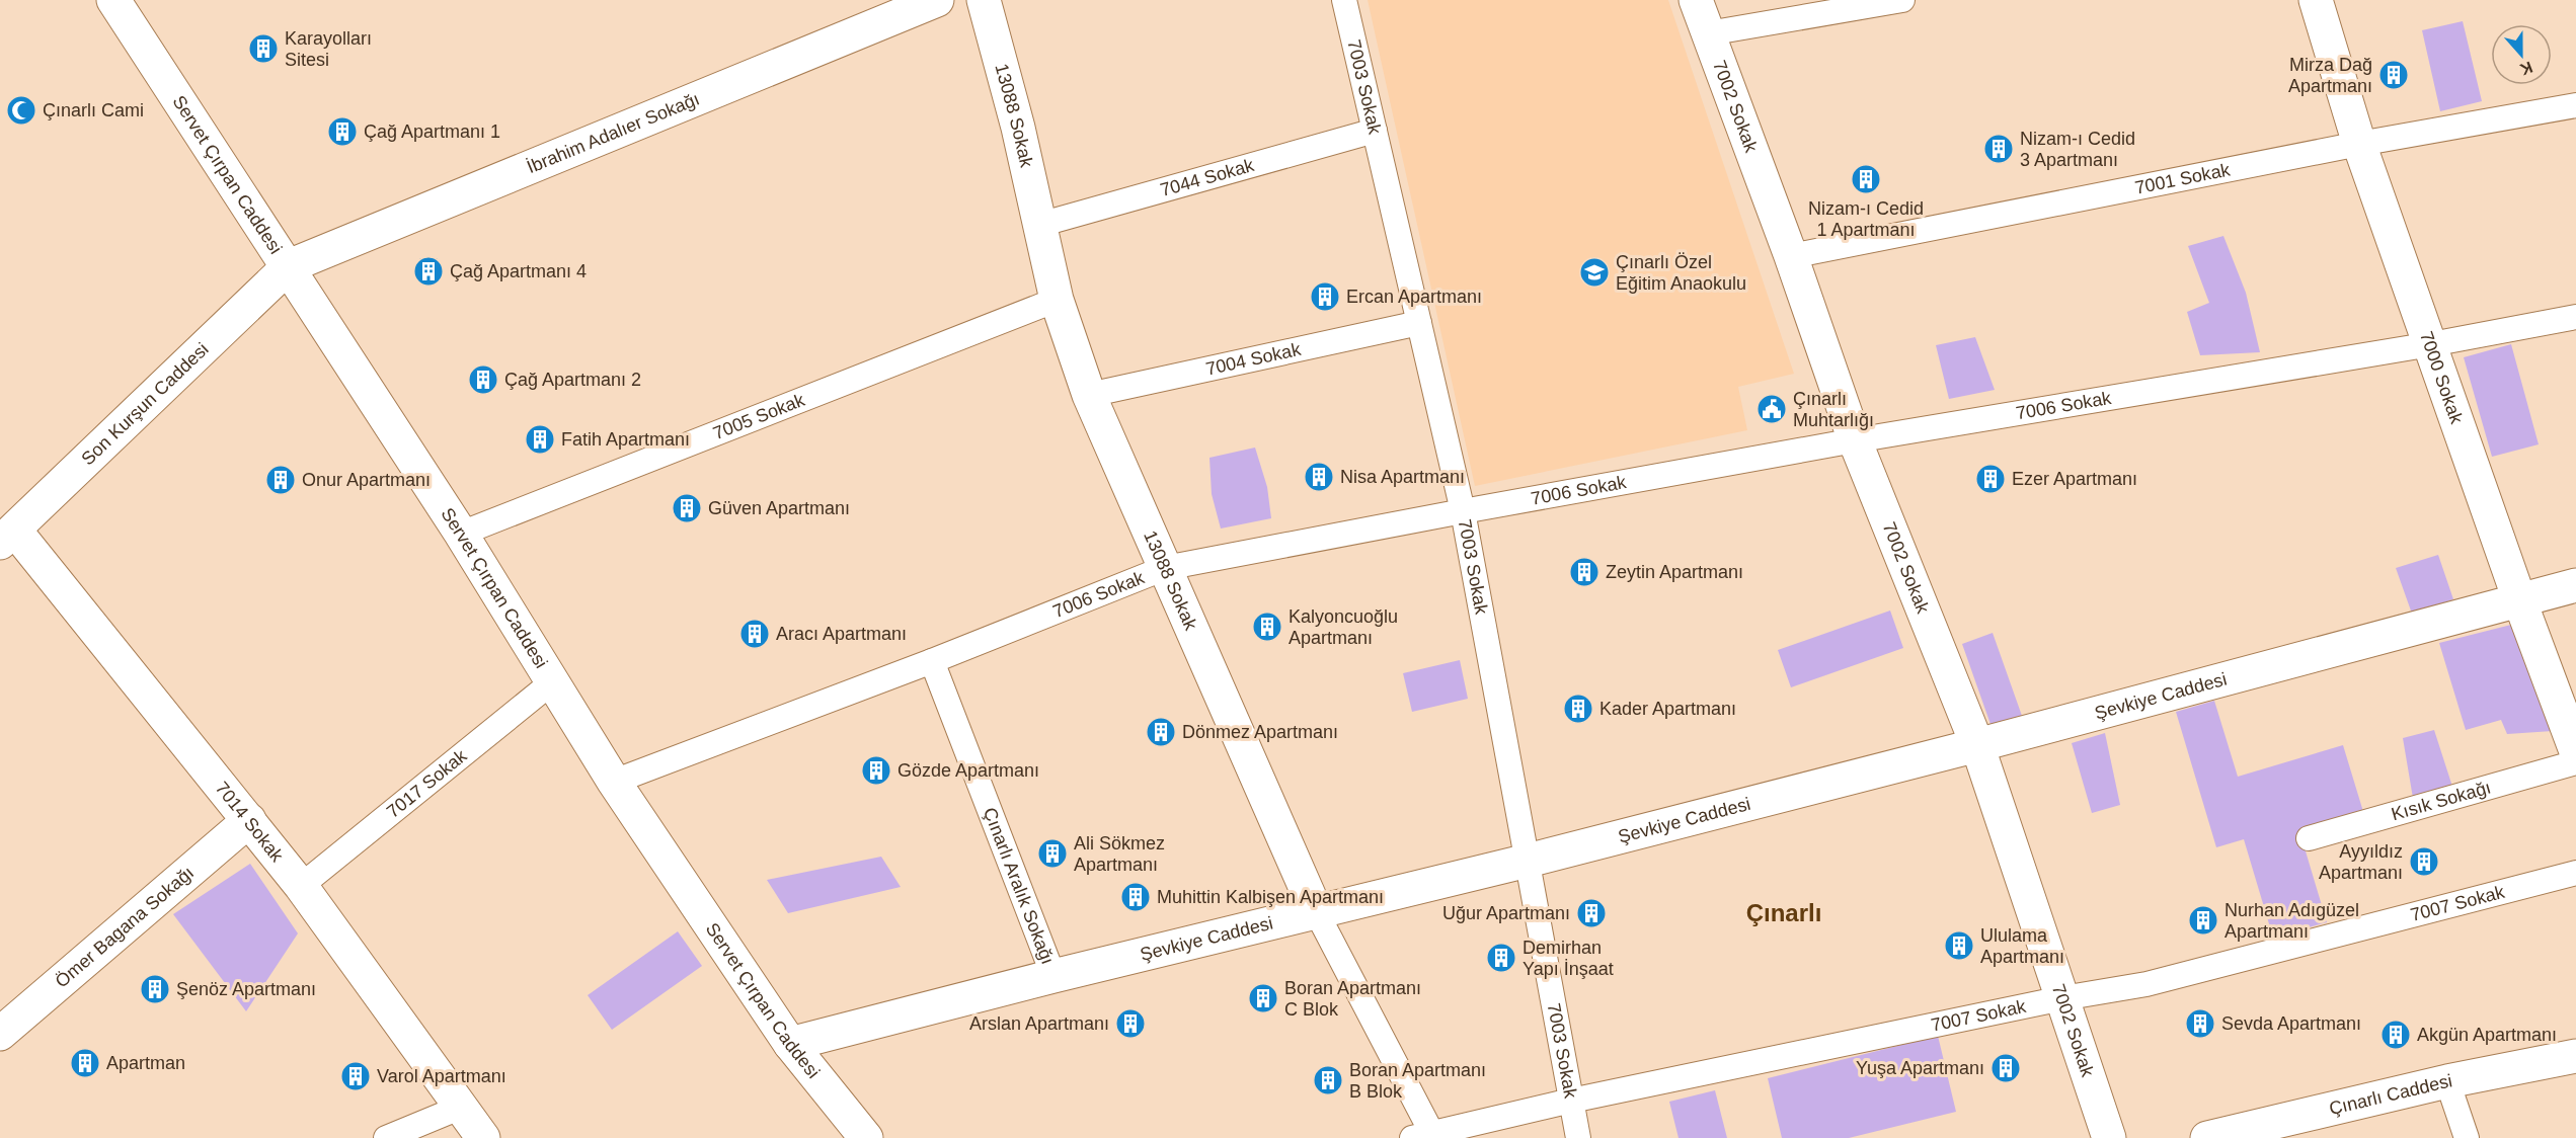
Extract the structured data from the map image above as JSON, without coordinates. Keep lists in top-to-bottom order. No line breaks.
{"streets":{"street":["7002 Sokak","13088 Sokak","İbrahim Adalıer Sokağı","Servet Çırpan Caddesi","7000 Sokak","Son Kurşun Caddesi","Şevkiye Caddesi","7014 Sokak","Ömer Bagana Sokağı","Çınarlı Caddesi"],"lane":["7003 Sokak","7044 Sokak","7001 Sokak","7004 Sokak","7006 Sokak","7005 Sokak","7017 Sokak","Kısık Sokağı","Çınarlı Aralık Sokağı","7007 Sokak"]},"crossings":[["7003 Sokak","7044 Sokak"],["7003 Sokak","7004 Sokak"],["7003 Sokak","7006 Sokak"],["7003 Sokak","Şevkiye Caddesi"],["7003 Sokak","7007 Sokak"],["7002 Sokak","7001 Sokak"],["7002 Sokak","7006 Sokak"],["7002 Sokak","Şevkiye Caddesi"],["7002 Sokak","7007 Sokak"],["13088 Sokak","7044 Sokak"],["13088 Sokak","7004 Sokak"],["13088 Sokak","7006 Sokak"],["13088 Sokak","7005 Sokak"],["13088 Sokak","Şevkiye Caddesi"],["13088 Sokak","7007 Sokak"],["İbrahim Adalıer Sokağı","Servet Çırpan Caddesi"],["İbrahim Adalıer Sokağı","Son Kurşun Caddesi"],["Servet Çırpan Caddesi","Son Kurşun Caddesi"],["Servet Çırpan Caddesi","7006 Sokak"],["Servet Çırpan Caddesi","7005 Sokak"],["Servet Çırpan Caddesi","Şevkiye Caddesi"],["Servet Çırpan Caddesi","7017 Sokak"],["7001 Sokak","7000 Sokak"],["7000 Sokak","7006 Sokak"],["7000 Sokak","Şevkiye Caddesi"],["Son Kurşun Caddesi","7014 Sokak"],["7006 Sokak","Çınarlı Aralık Sokağı"],["Şevkiye Caddesi","Çınarlı Aralık Sokağı"],["7017 Sokak","7014 Sokak"],["7014 Sokak","Ömer Bagana Sokağı"]],"districts":["Çınarlı"],"places":{"building":["Karayolları Sitesi","Mirza Dağ Apartmanı","Çağ Apartmanı 1","Nizam-ı Cedid 3 Apartmanı","Nizam-ı Cedid 1 Apartmanı","Çağ Apartmanı 4","Ercan Apartmanı","Çağ Apartmanı 2","Fatih Apartmanı","Nisa Apartmanı","Ezer Apartmanı","Onur Apartmanı","Güven Apartmanı","Zeytin Apartmanı","Kalyoncuoğlu Apartmanı","Aracı Apartmanı","Kader Apartmanı","Dönmez Apartmanı","Gözde Apartmanı","Ali Sökmez Apartmanı","Ayyıldız Apartmanı","Muhittin Kalbişen Apartmanı","Uğur Apartmanı","Nurhan Adıgüzel Apartmanı","Ululama Apartmanı","Demirhan Yapı İnşaat","Şenöz Apartmanı","Boran Apartmanı C Blok","Arslan Apartmanı","Sevda Apartmanı","Akgün Apartmanı","Apartman","Yuşa Apartmanı","Varol Apartmanı","Boran Apartmanı B Blok"],"mosque":["Çınarlı Cami"],"school or university":["Çınarlı Özel Eğitim Anaokulu"],"public building":["Çınarlı Muhtarlığı"]},"north":"bottom"}
